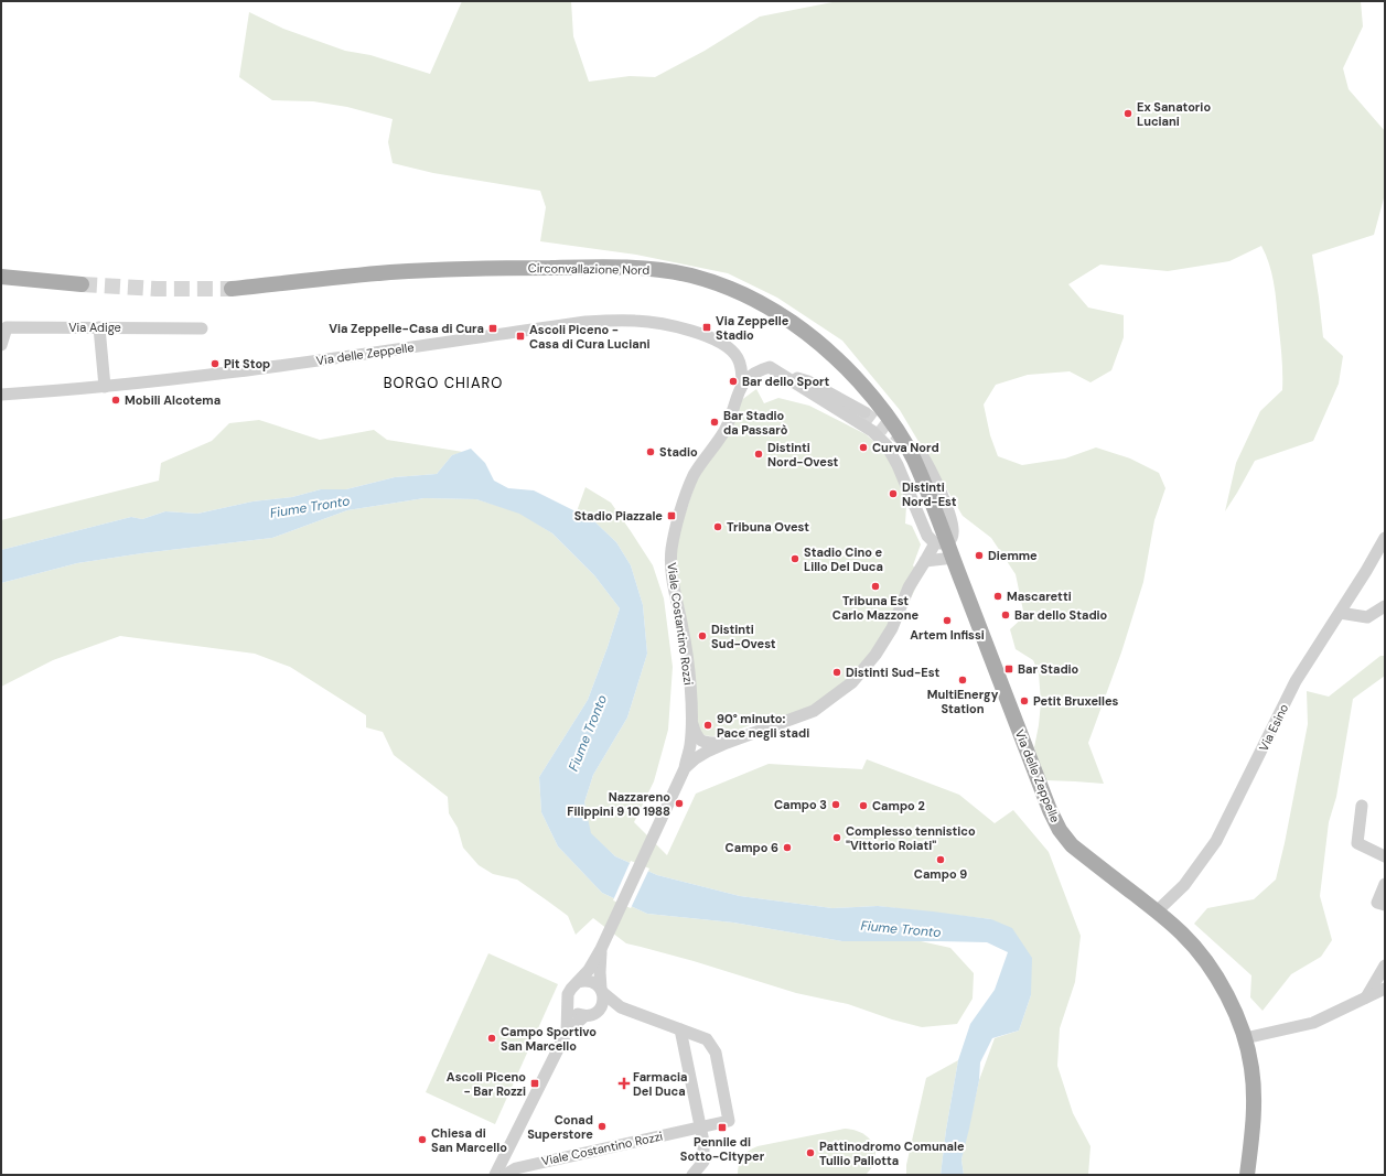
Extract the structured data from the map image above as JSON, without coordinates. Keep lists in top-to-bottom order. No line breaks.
{"streets":{"main road":["Circonvallazione Nord","Via delle Zeppelle"],"street":["Via Adige","Viale Costantino Rozzi","Via Esino"]},"crossings":[["Circonvallazione Nord","Via delle Zeppelle"],["Circonvallazione Nord","Viale Costantino Rozzi"],["Via delle Zeppelle","Viale Costantino Rozzi"],["Via delle Zeppelle","Via Esino"]],"districts":["BORGO CHIARO"],"water":["Fiume Tronto"],"places":{"other":["Ex Sanatorio Luciani","Pit Stop","Bar dello Sport","Mobili Alcotema","Bar Stadio da Passarò","Curva Nord","Stadio","Distinti Nord-Ovest","Distinti Nord-Est","Tribuna Ovest","Diemme","Stadio Cino e Lillo Del Duca","Tribuna Est Carlo Mazzone","Mascaretti","Bar dello Stadio","Artem Infissi","Distinti Sud-Ovest","Distinti Sud-Est","MultiEnergy Station","Petit Bruxelles","90° minuto: Pace negli stadi","Nazzareno Filippini 9 10 1988","Campo 3","Campo 2","Complesso tennistico \"Vittorio Roiati\"","Campo 6","Campo 9","Campo Sportivo San Marcello","Conad Superstore","Chiesa di San Marcello","Pattinodromo Comunale Tullio Pallotta"],"transit":["Via Zeppelle Stadio","Via Zeppelle-Casa di Cura","Ascoli Piceno - Casa di Cura Luciani","Stadio Piazzale","Bar Stadio","Ascoli Piceno - Bar Rozzi","Pennile di Sotto-Cityper"],"health":["Farmacia Del Duca"]}}
